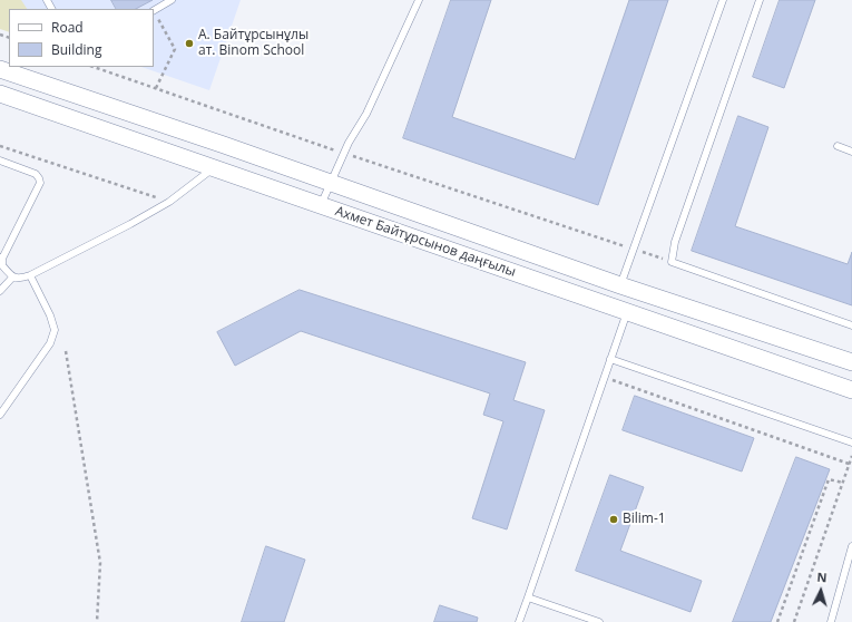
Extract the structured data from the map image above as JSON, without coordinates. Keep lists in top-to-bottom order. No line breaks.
{"streets":{"street":["Ахмет Байтұрсынов даңғылы"]},"places":["А. Байтұрсынұлы ат. Binom School","Bilim-1"],"legend":["Road","Building"],"north":"top"}
